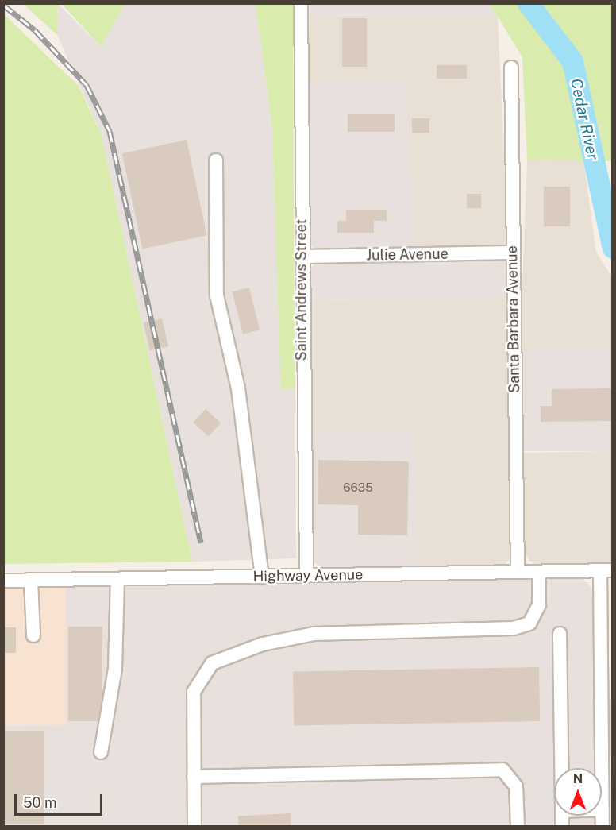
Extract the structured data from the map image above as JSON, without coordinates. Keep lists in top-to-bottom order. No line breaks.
{"streets":{"street":["Julie Avenue","Saint Andrews Street","Santa Barbara Avenue","Highway Avenue"]},"crossings":[["Julie Avenue","Saint Andrews Street"],["Julie Avenue","Santa Barbara Avenue"],["Saint Andrews Street","Highway Avenue"],["Santa Barbara Avenue","Highway Avenue"]],"water":["Cedar River"],"house_numbers":["6635"],"scale_bar":"50 m","north":"top"}
